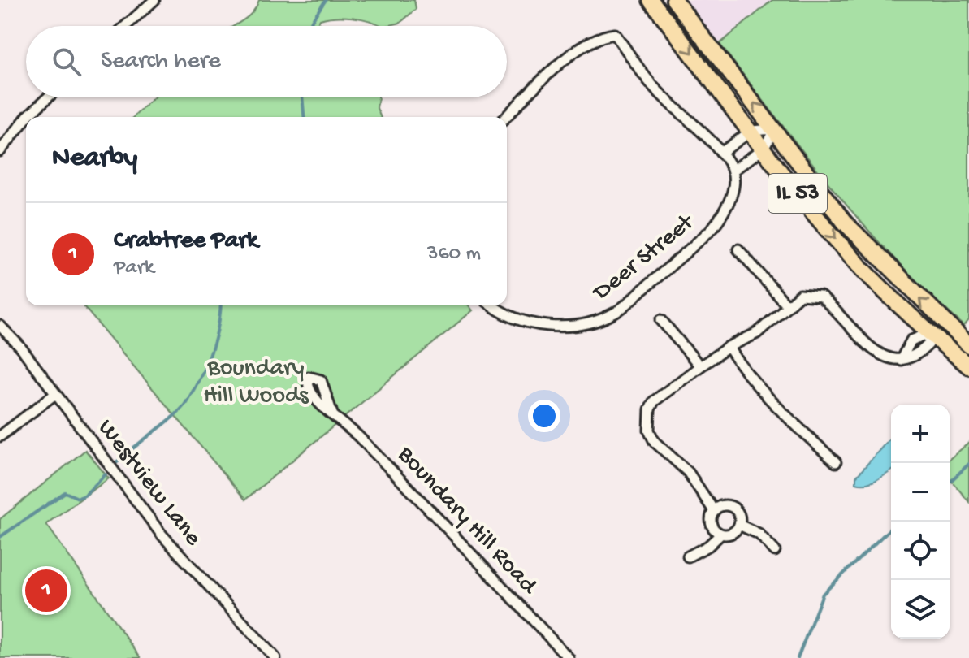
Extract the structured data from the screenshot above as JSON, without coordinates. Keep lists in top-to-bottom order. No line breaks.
{"streets":{"main road":["IL 53"],"street":["Deer Street","Westview Lane","Boundary Hill Road"]},"parks":["Boundary Hill Woods"],"page":{"search":"Search here","heading":"Nearby","list":[{"mark":"1","name":"Crabtree Park","note":"Park","value":"360 m"}],"map_buttons":["+","−"],"pins":"1"}}
